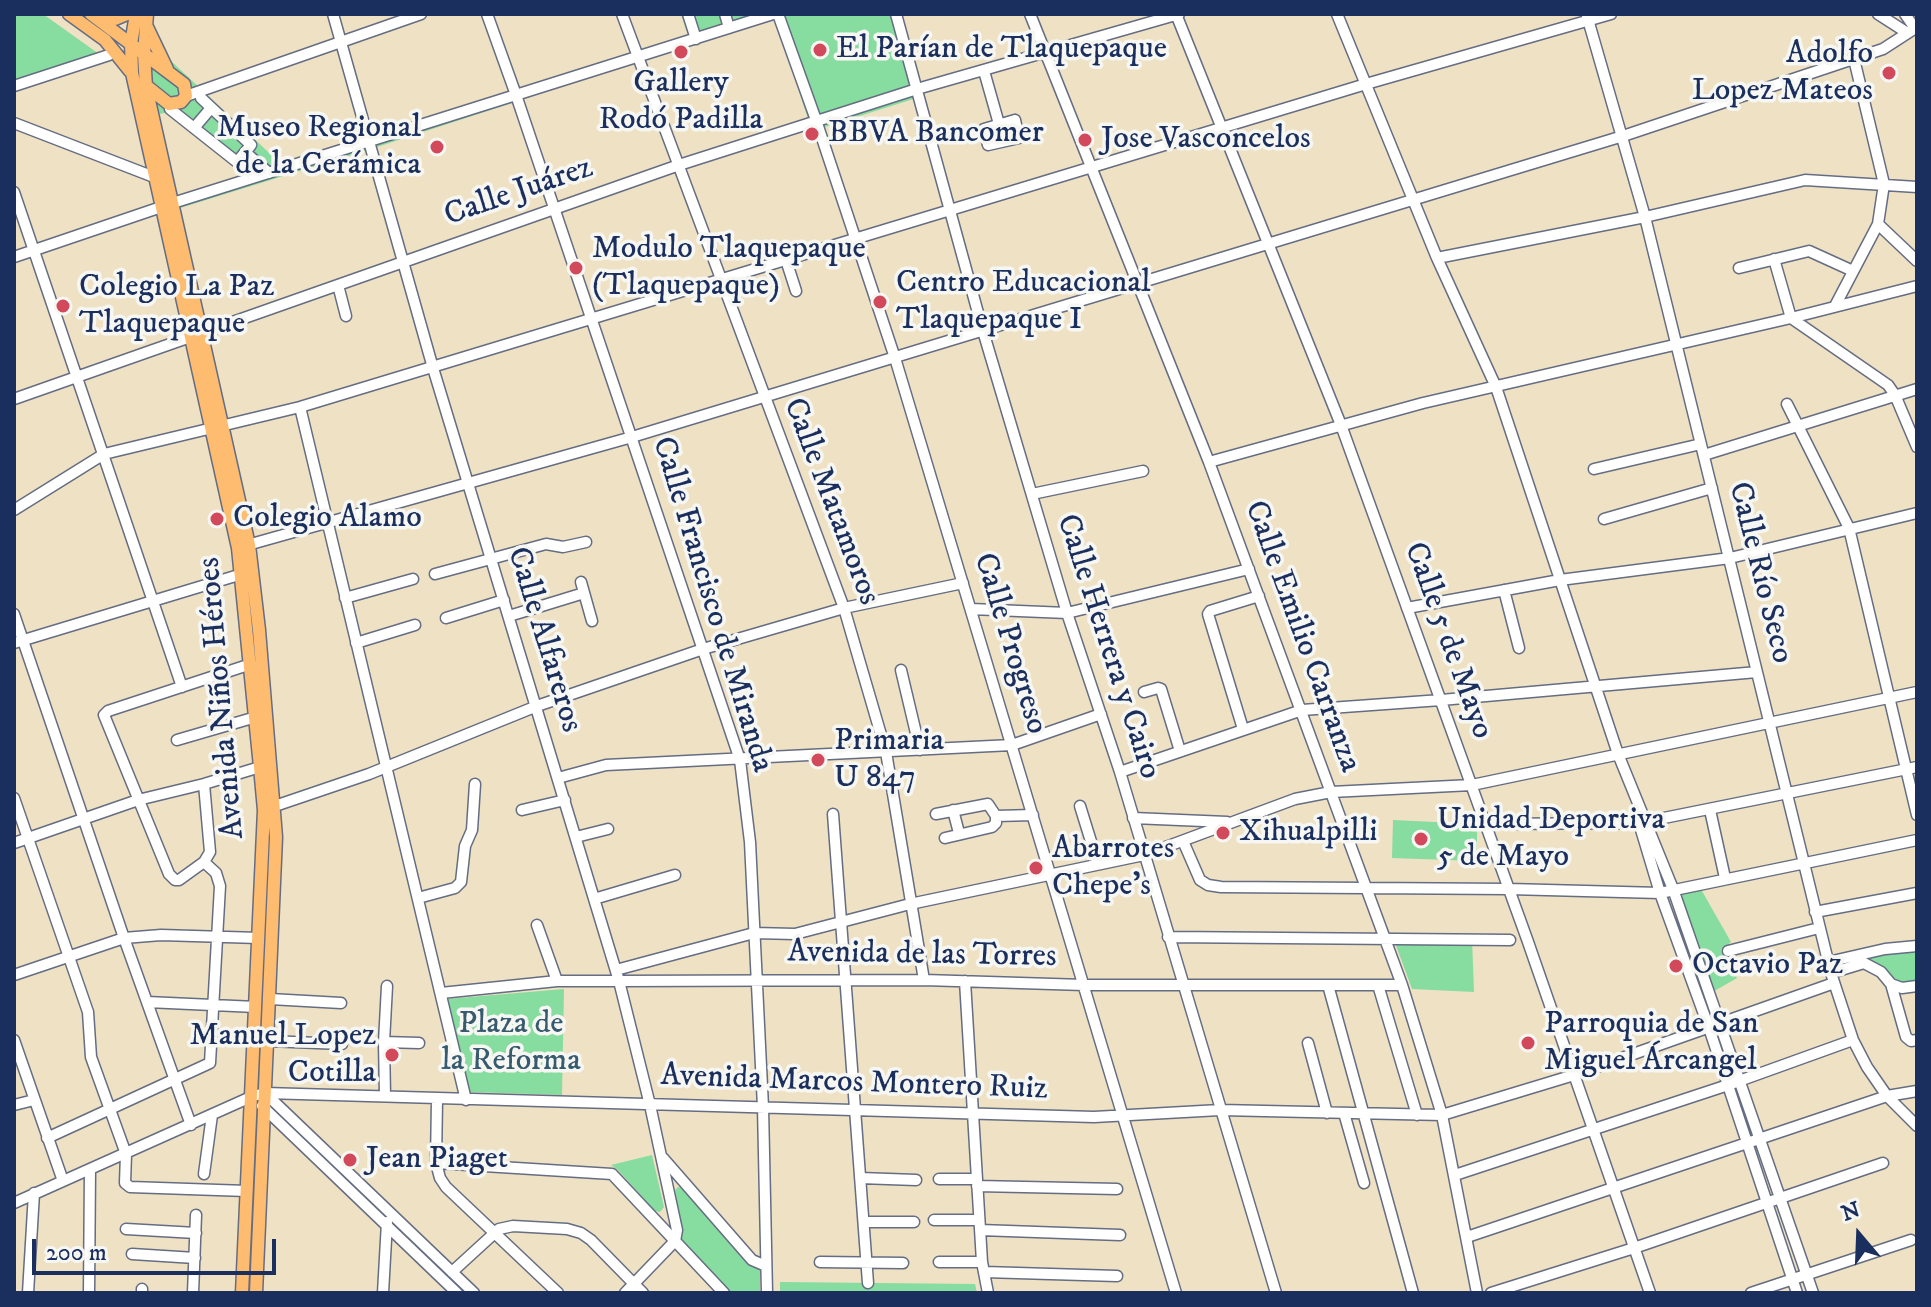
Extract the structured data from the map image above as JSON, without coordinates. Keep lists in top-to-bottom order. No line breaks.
{"streets":{"main road":["Avenida Niños Héroes"],"street":["Calle Juárez","Calle Matamoros","Calle Río Seco","Calle Francisco de Miranda","Calle Emilio Carranza","Calle Alfareros","Calle 5 de Mayo","Calle Progreso","Calle Herrera y Cairo","Avenida de las Torres","Avenida Marcos Montero Ruiz"]},"crossings":[["Calle Juárez","Calle Matamoros"],["Calle Juárez","Calle Francisco de Miranda"],["Calle Juárez","Calle Emilio Carranza"],["Calle Juárez","Calle Alfareros"],["Calle Juárez","Calle 5 de Mayo"],["Calle Juárez","Calle Progreso"],["Calle Juárez","Calle Herrera y Cairo"],["Calle Juárez","Avenida Niños Héroes"],["Calle Matamoros","Avenida de las Torres"],["Calle Río Seco","Avenida Marcos Montero Ruiz"],["Calle Francisco de Miranda","Calle Alfareros"],["Calle Francisco de Miranda","Avenida de las Torres"],["Calle Francisco de Miranda","Avenida Marcos Montero Ruiz"],["Calle Emilio Carranza","Avenida de las Torres"],["Calle Emilio Carranza","Avenida Marcos Montero Ruiz"],["Calle Alfareros","Avenida de las Torres"],["Calle Alfareros","Avenida Marcos Montero Ruiz"],["Calle 5 de Mayo","Avenida Marcos Montero Ruiz"],["Calle Progreso","Avenida de las Torres"],["Calle Progreso","Avenida Marcos Montero Ruiz"],["Calle Herrera y Cairo","Avenida de las Torres"],["Calle Herrera y Cairo","Avenida Marcos Montero Ruiz"],["Avenida Niños Héroes","Avenida Marcos Montero Ruiz"]],"parks":["Plaza de la Reforma"],"places":["El Parían de Tlaquepaque","Gallery Rodó Padilla","Adolfo Lopez Mateos","BBVA Bancomer","Jose Vasconcelos","Museo Regional de la Cerámica","Modulo Tlaquepaque (Tlaquepaque)","Centro Educacional Tlaquepaque I","Colegio La Paz Tlaquepaque","Colegio Alamo","Primaria U 847","Xihualpilli","Unidad Deportiva 5 de Mayo","Abarrotes Chepe's","Octavio Paz","Parroquia de San Miguel Árcangel","Manuel Lopez Cotilla","Jean Piaget"],"scale_bar":"200 m","north":"top"}
